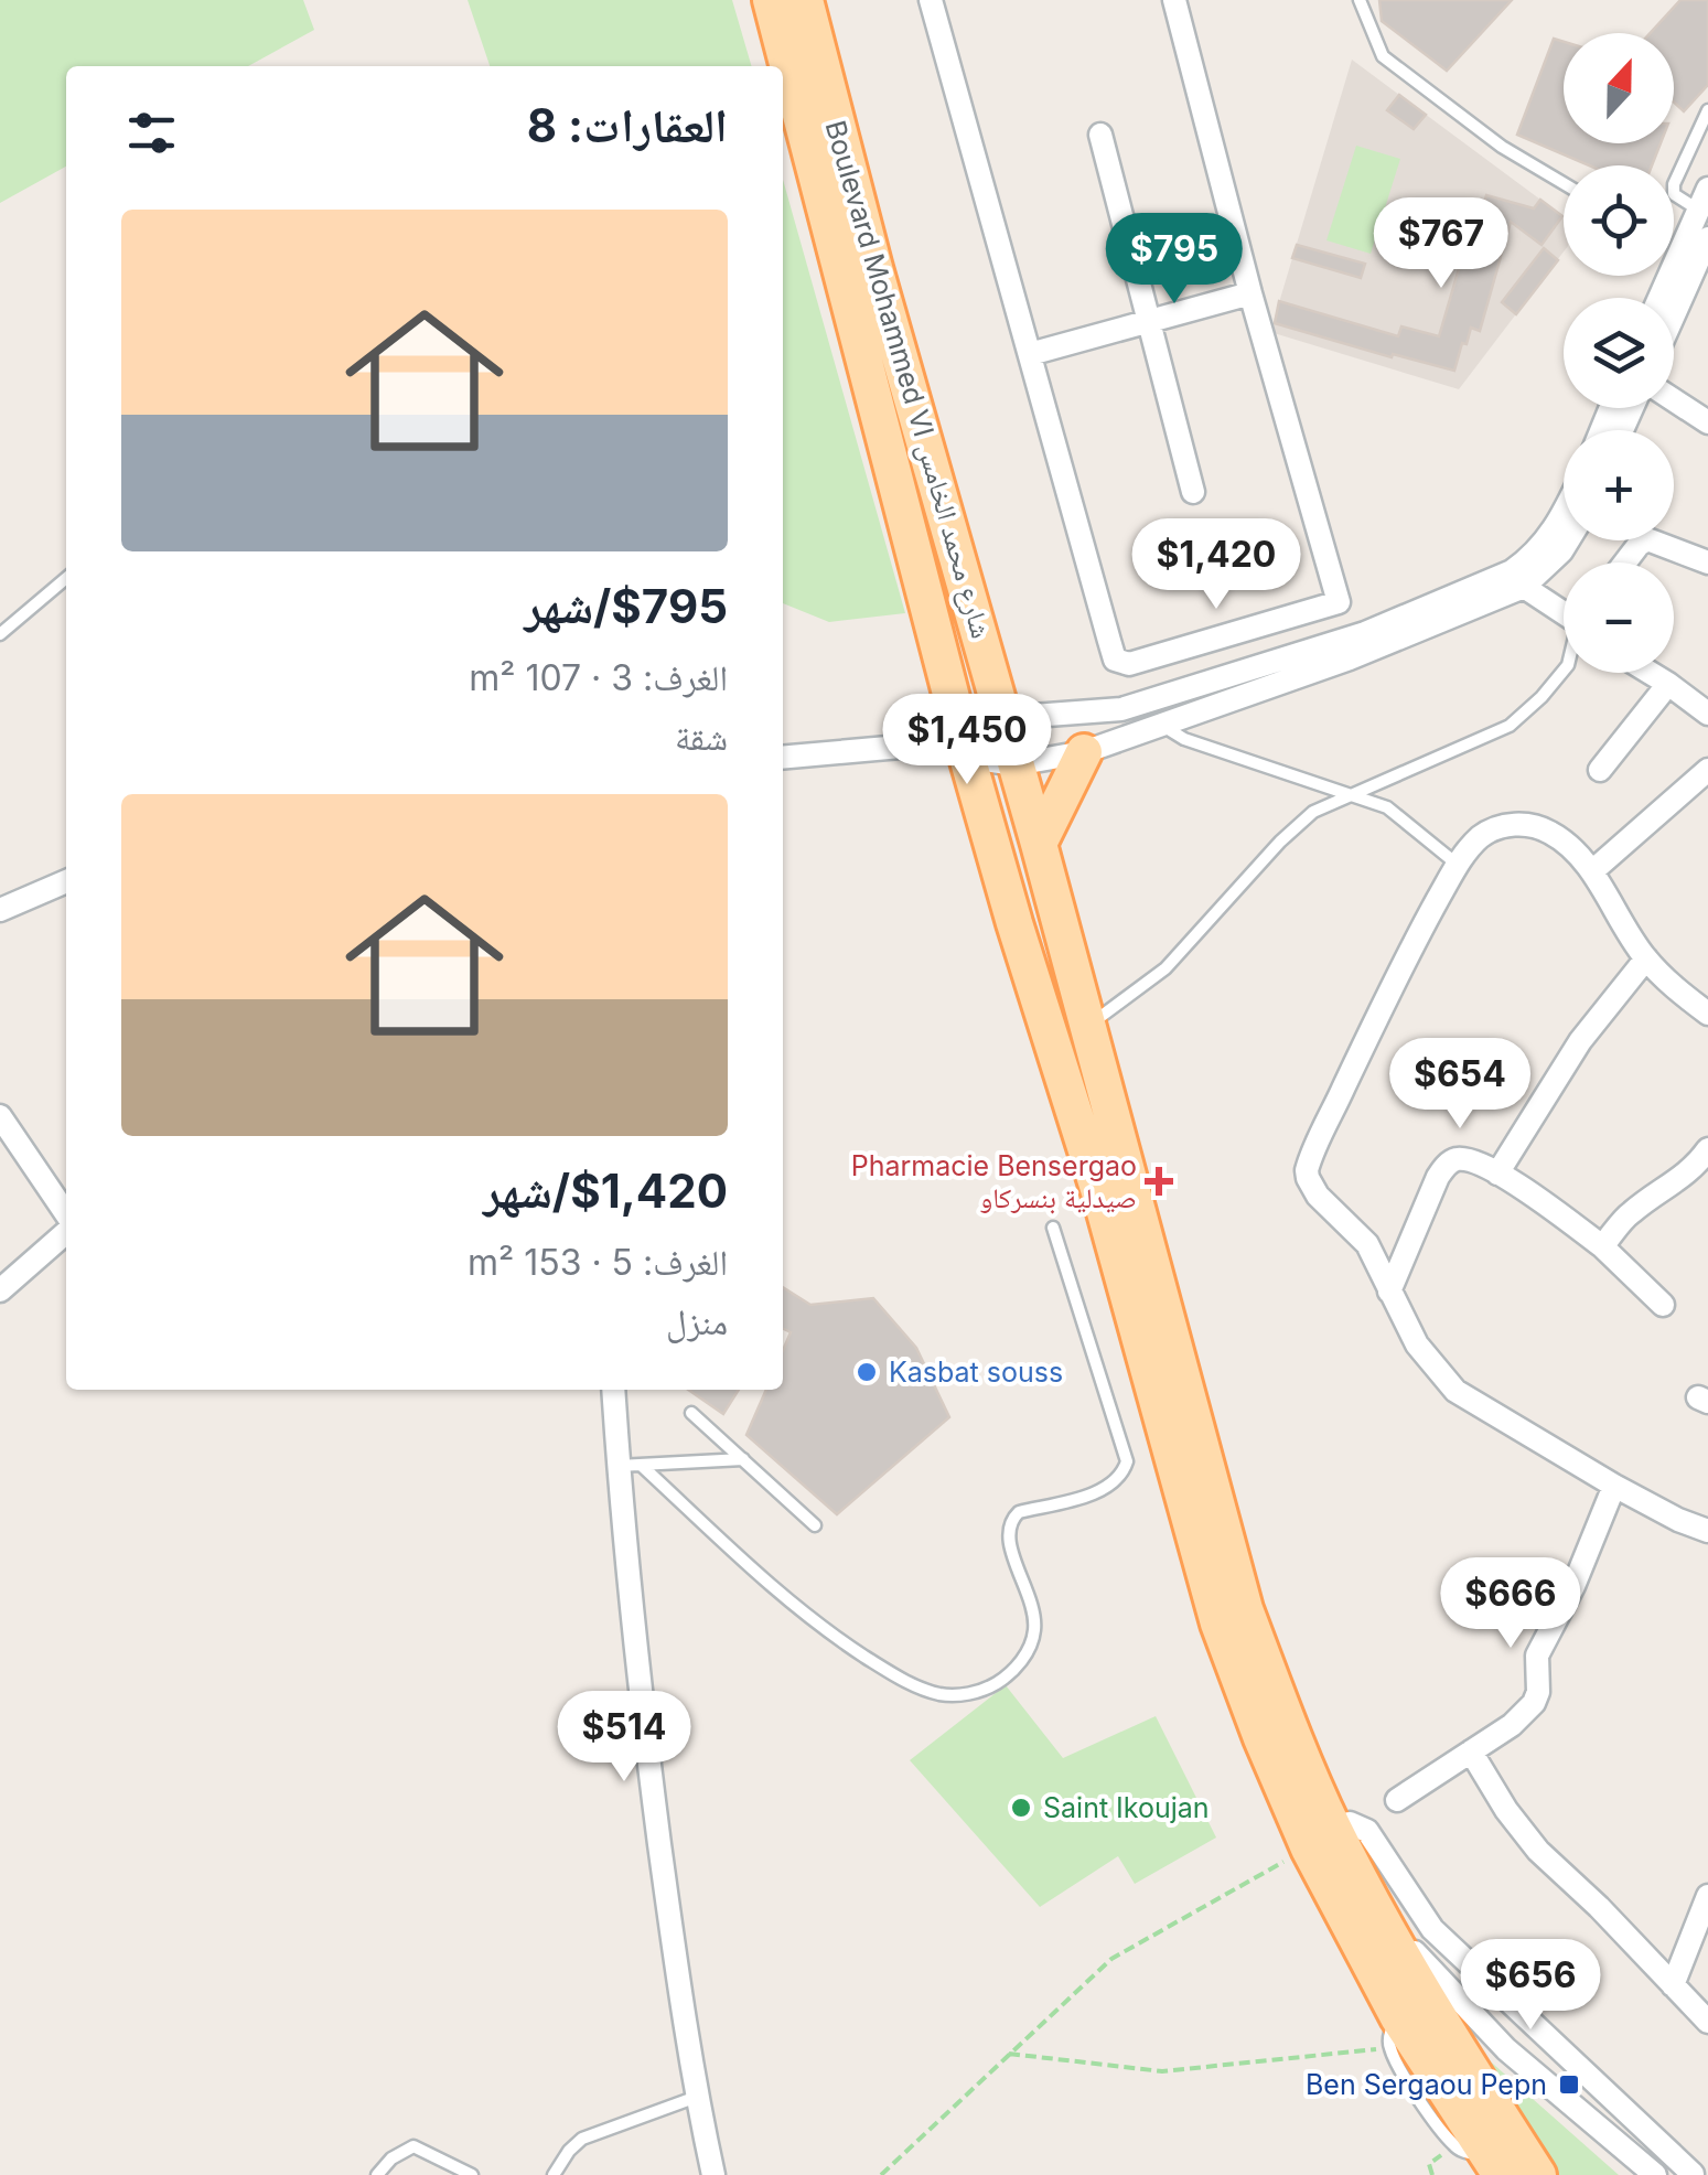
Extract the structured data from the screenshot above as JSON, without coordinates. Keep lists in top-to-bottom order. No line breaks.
{"streets":{"main road":["Boulevard Mohammed VI شارع محمد الخامس"]},"places":{"health":["Pharmacie Bensergao صيدلية بنسركاو"],"other":["Kasbat souss","Saint Ikoujan"],"transit":["Ben Sergaou Pepn"]},"north":"top","page":{"map_buttons":["+","−"],"heading":"العقارات: 8","price":["$767","$795","$1,420","$1,450","$654","$666","$514","$656"],"list":[{"name":"$795/شهر","note":"الغرف: 3 · 107 m² · شقة"},{"name":"$1,420/شهر","note":"الغرف: 5 · 153 m² · منزل"}]}}
